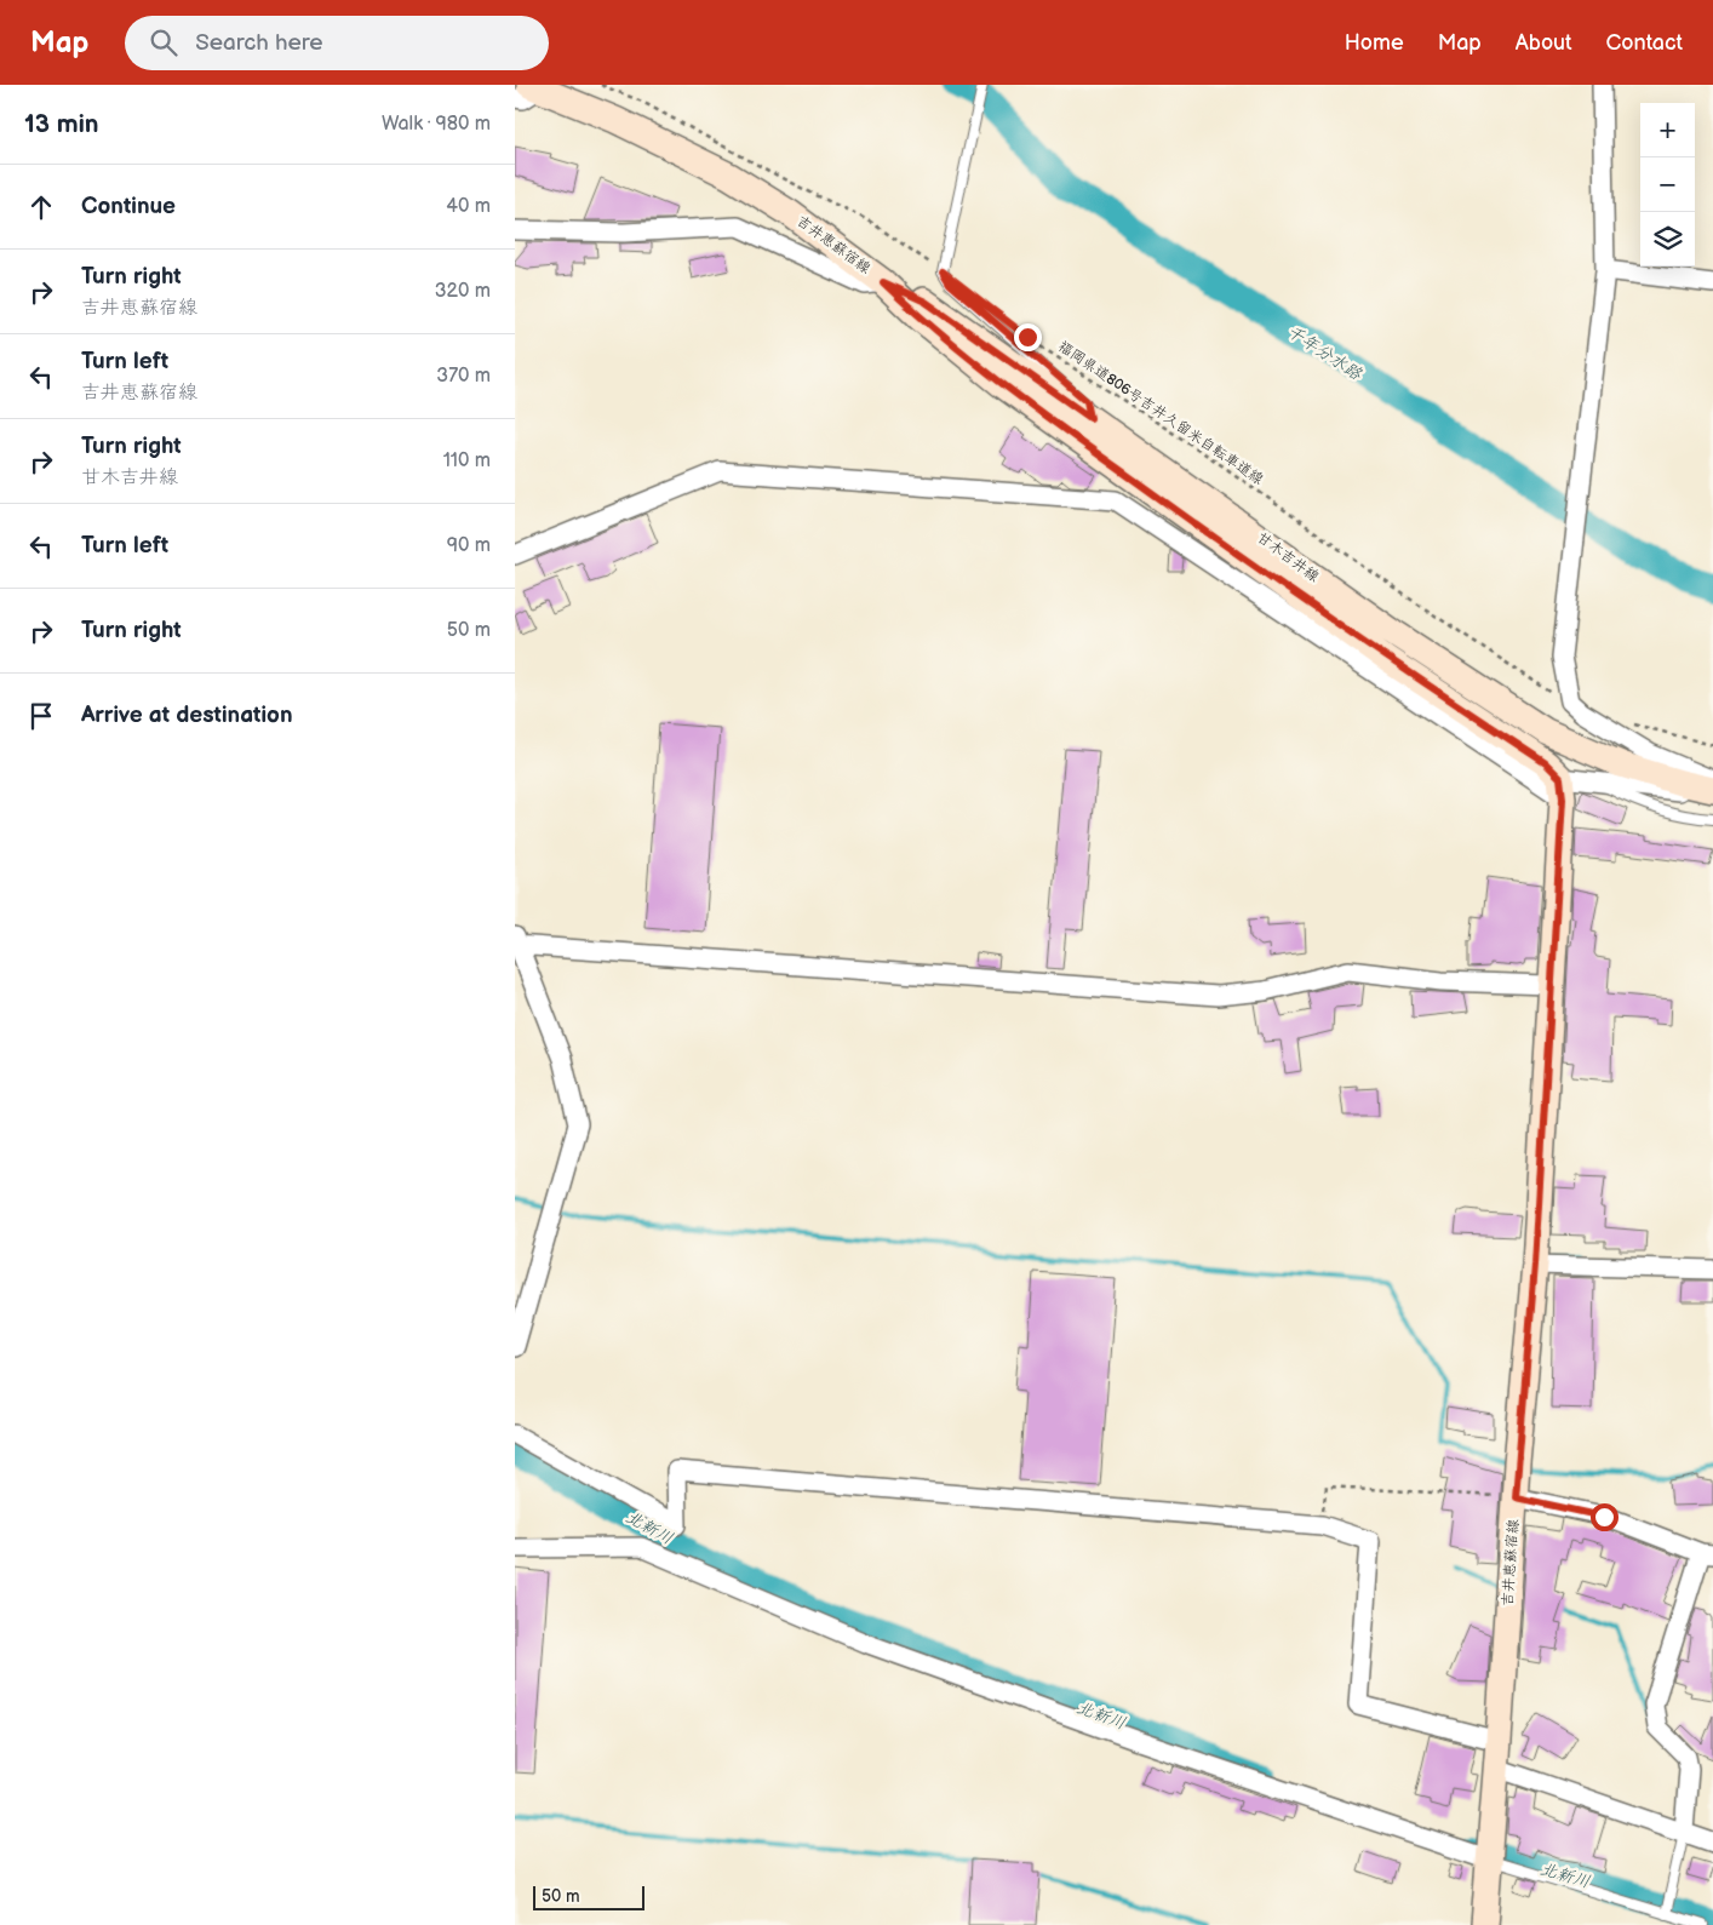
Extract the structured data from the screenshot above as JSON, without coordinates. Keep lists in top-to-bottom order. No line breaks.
{"streets":{"main road":["吉井恵蘇宿線","甘木吉井線"],"path":["福岡県道806号吉井久留米自転車道線"]},"crossings":[["吉井恵蘇宿線","甘木吉井線"]],"water":["千年分水路","北新川"],"scale_bar":"50 m","page":{"header":"Map","search":"Search here","nav":["Home","Map","About","Contact"],"heading":["13 min","Walk · 980 m"],"map_buttons":["+","−"],"list":[["Continue","40 m"],["Turn right","吉井恵蘇宿線","320 m"],["Turn left","吉井恵蘇宿線","370 m"],["Turn right","甘木吉井線","110 m"],["Turn left","90 m"],["Turn right","50 m"],"Arrive at destination"],"scale":"50 m"}}
